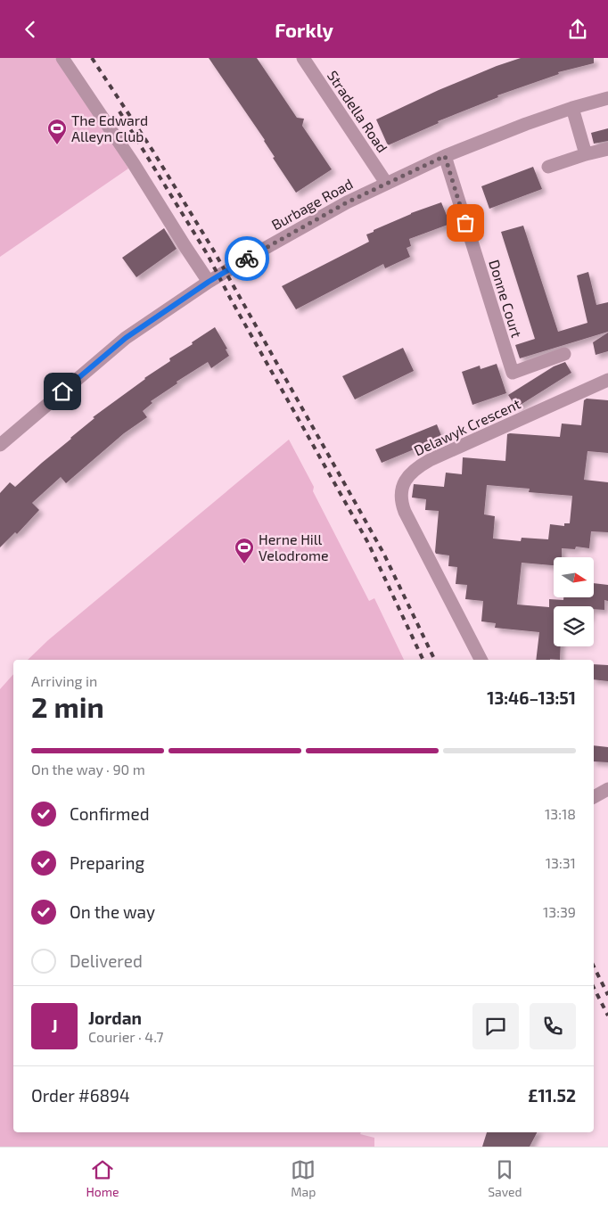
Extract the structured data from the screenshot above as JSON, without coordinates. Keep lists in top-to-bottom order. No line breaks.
{"streets":{"street":["Stradella Road","Burbage Road","Donne Court","Delawyk Crescent"]},"crossings":[["Stradella Road","Burbage Road"],["Burbage Road","Donne Court"]],"places":{"sports":["The Edward Alleyn Club","Herne Hill Velodrome"]},"north":"right","page":{"header":"Forkly","heading":["2 min","Arriving in","13:46–13:51"],"panel":["Jordan","Courier · 4.7","Order #6894","£11.52"],"bar":"On the way · 90 m","list":[["Confirmed","13:18"],["Preparing","13:31"],["On the way","13:39"],"Delivered"],"round":"J","tabs":["Home","Map","Saved"]}}
